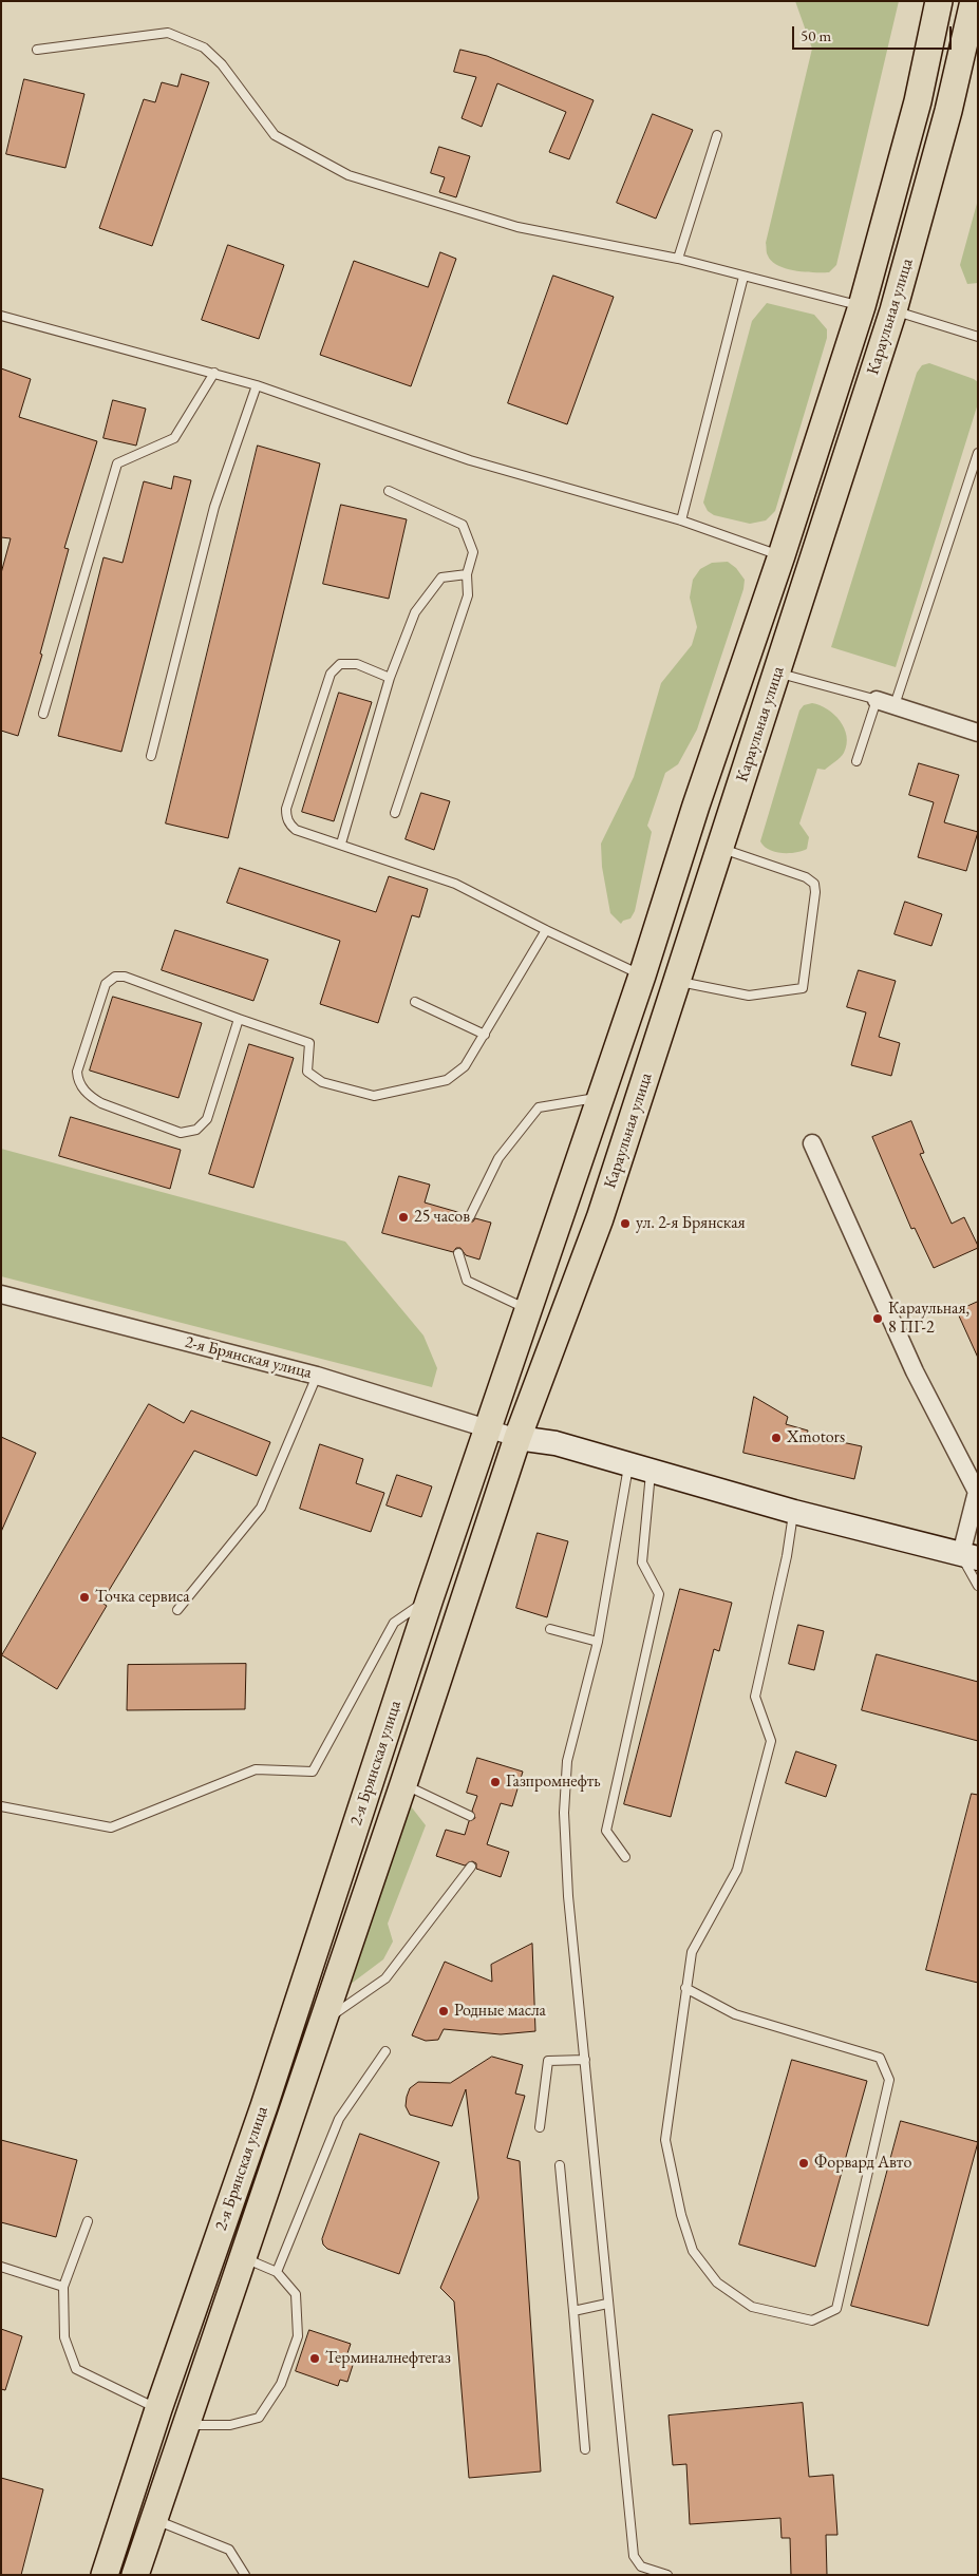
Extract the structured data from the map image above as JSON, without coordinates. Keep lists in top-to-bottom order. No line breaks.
{"streets":{"main road":["Караульная улица","2-я Брянская улица"]},"crossings":[["Караульная улица","2-я Брянская улица"]],"places":["25 часов","ул. 2-я Брянская","Караульная, 8 ПГ-2","Xmotors","Точка сервиса","Газпромнефть","Родные масла","Форвард Авто","Терминалнефтегаз"],"scale_bar":"50 m"}
